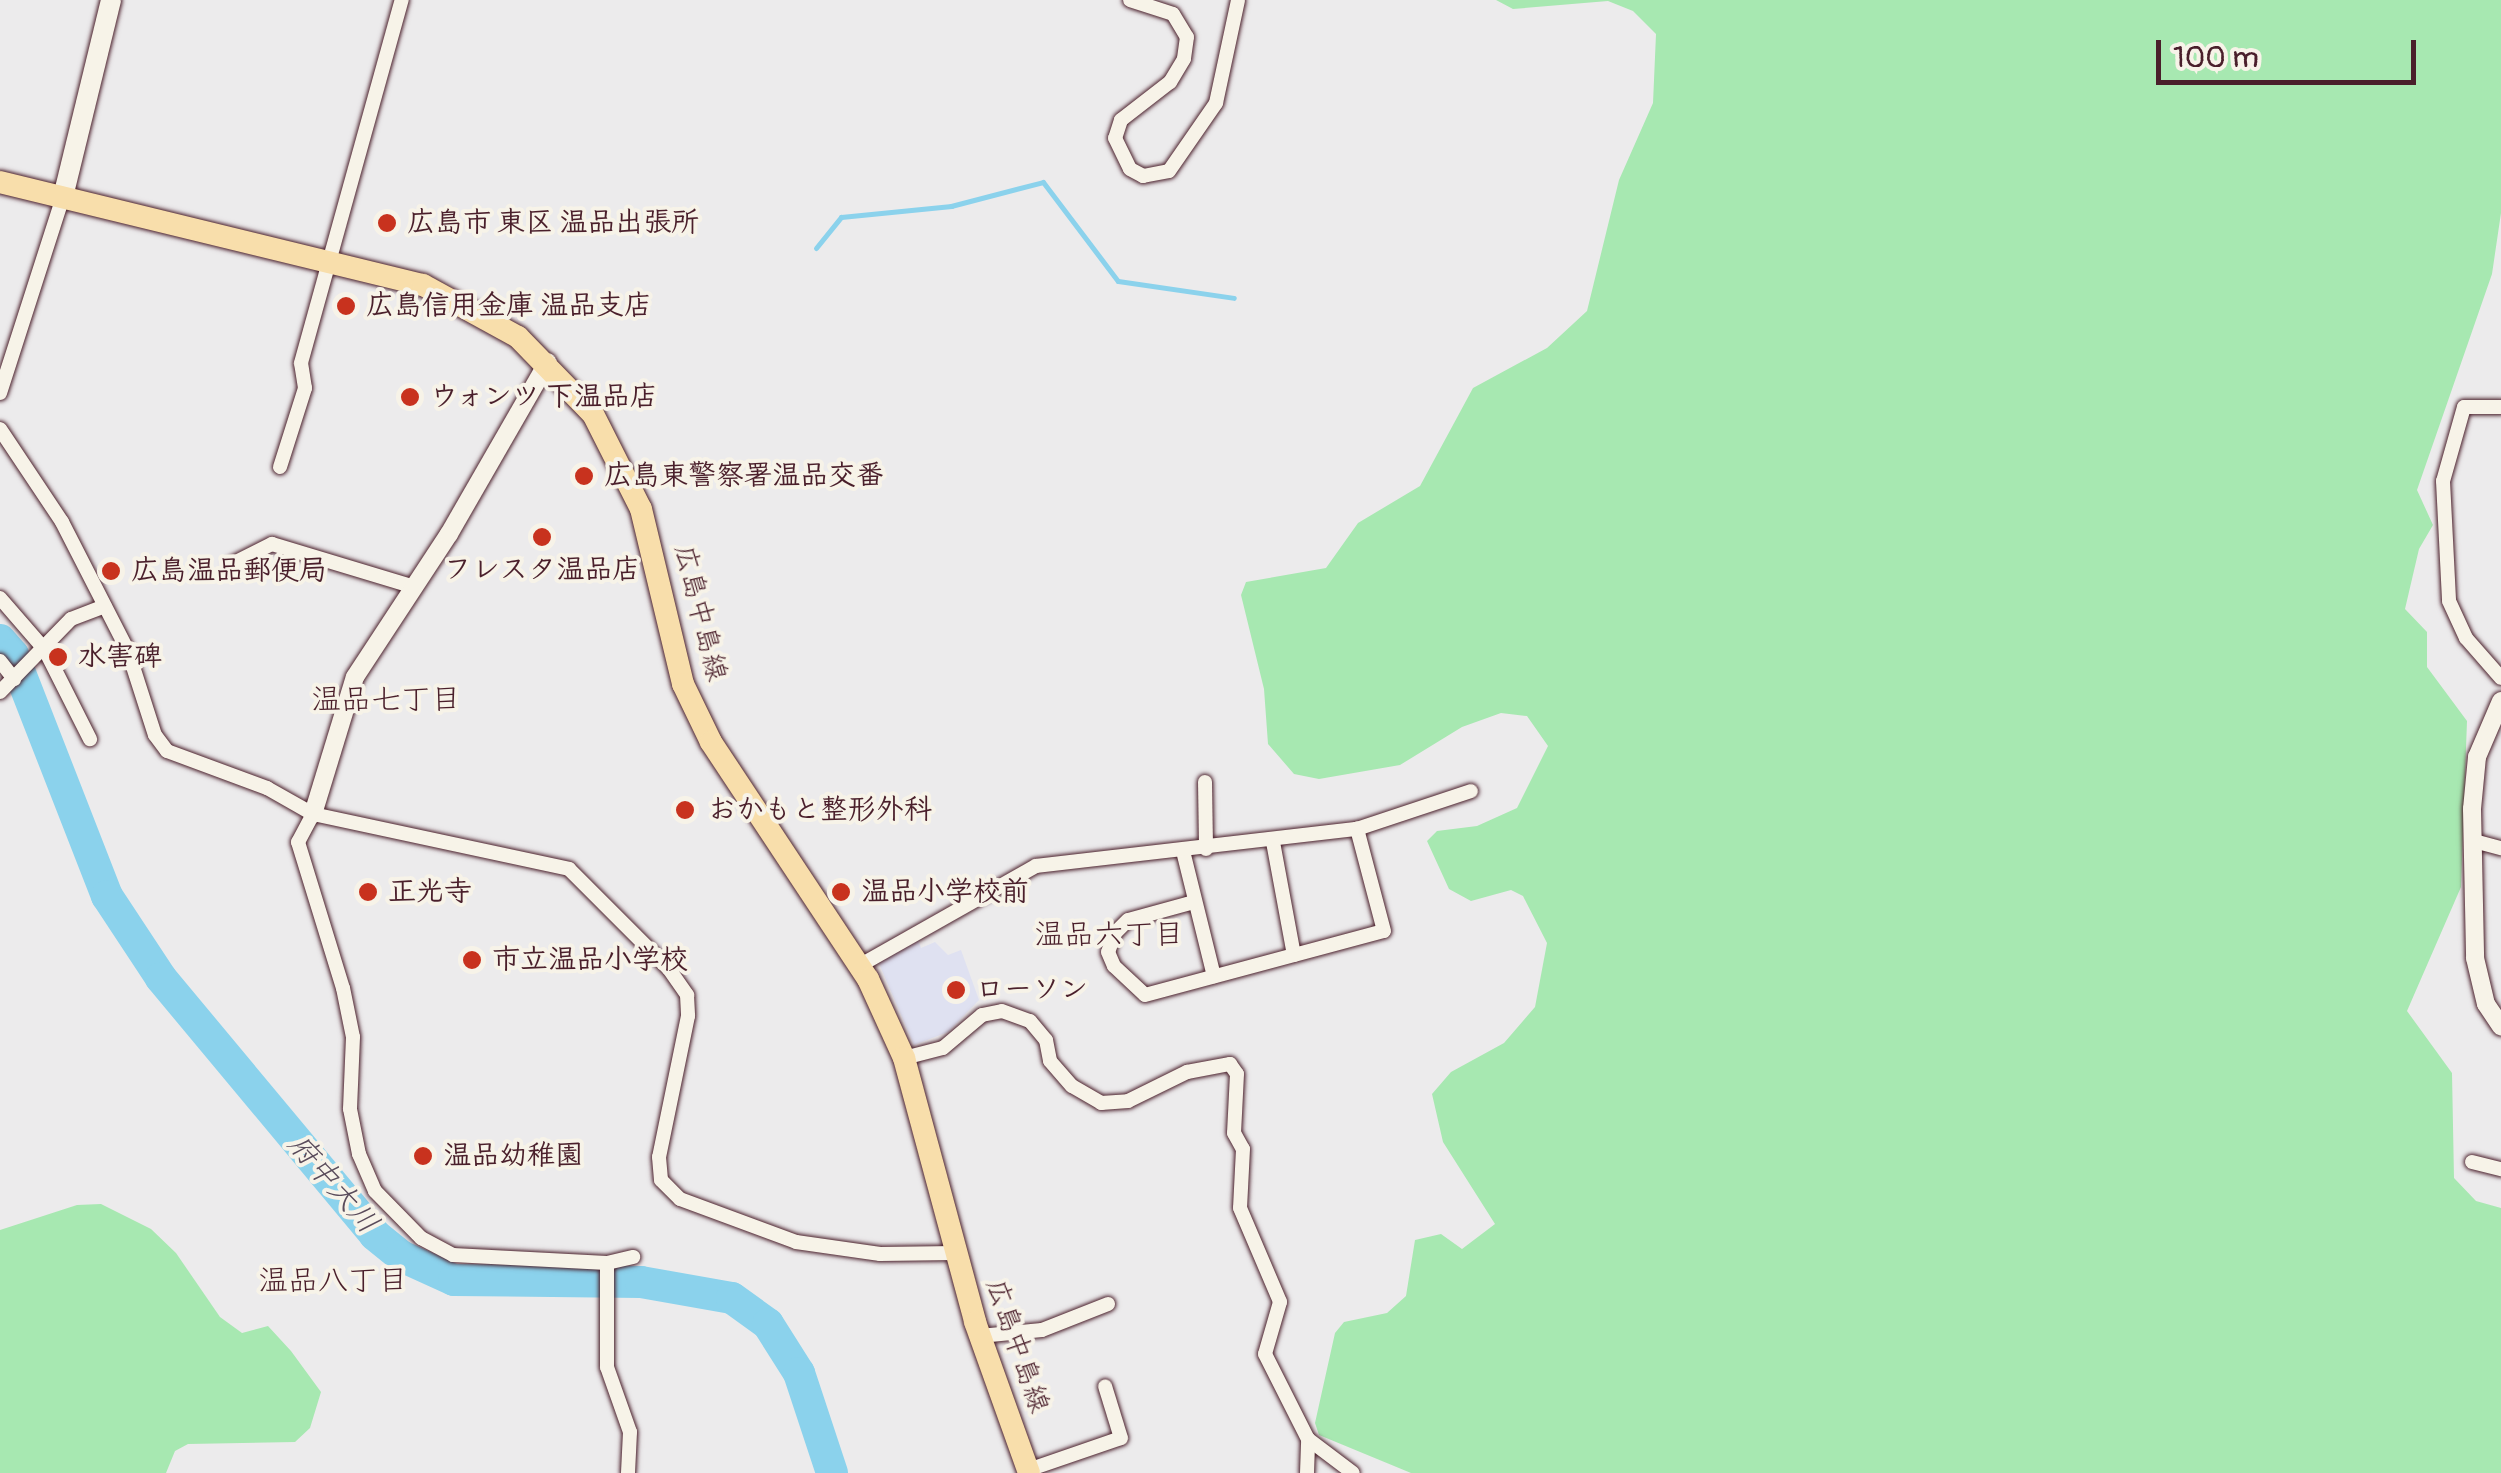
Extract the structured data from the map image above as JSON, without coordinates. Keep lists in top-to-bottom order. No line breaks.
{"streets":{"main road":["広島中島線"]},"districts":["温品七丁目","温品六丁目","温品八丁目"],"water":["府中大川"],"places":["広島市 東区 温品出張所","広島信用金庫 温品支店","ウォンツ 下温品店","広島東警察署温品交番","フレスタ温品店","広島温品郵便局","水害碑","おかもと整形外科","正光寺","温品小学校前","市立温品小学校","ローソン","温品幼稚園"],"scale_bar":"100 m"}
